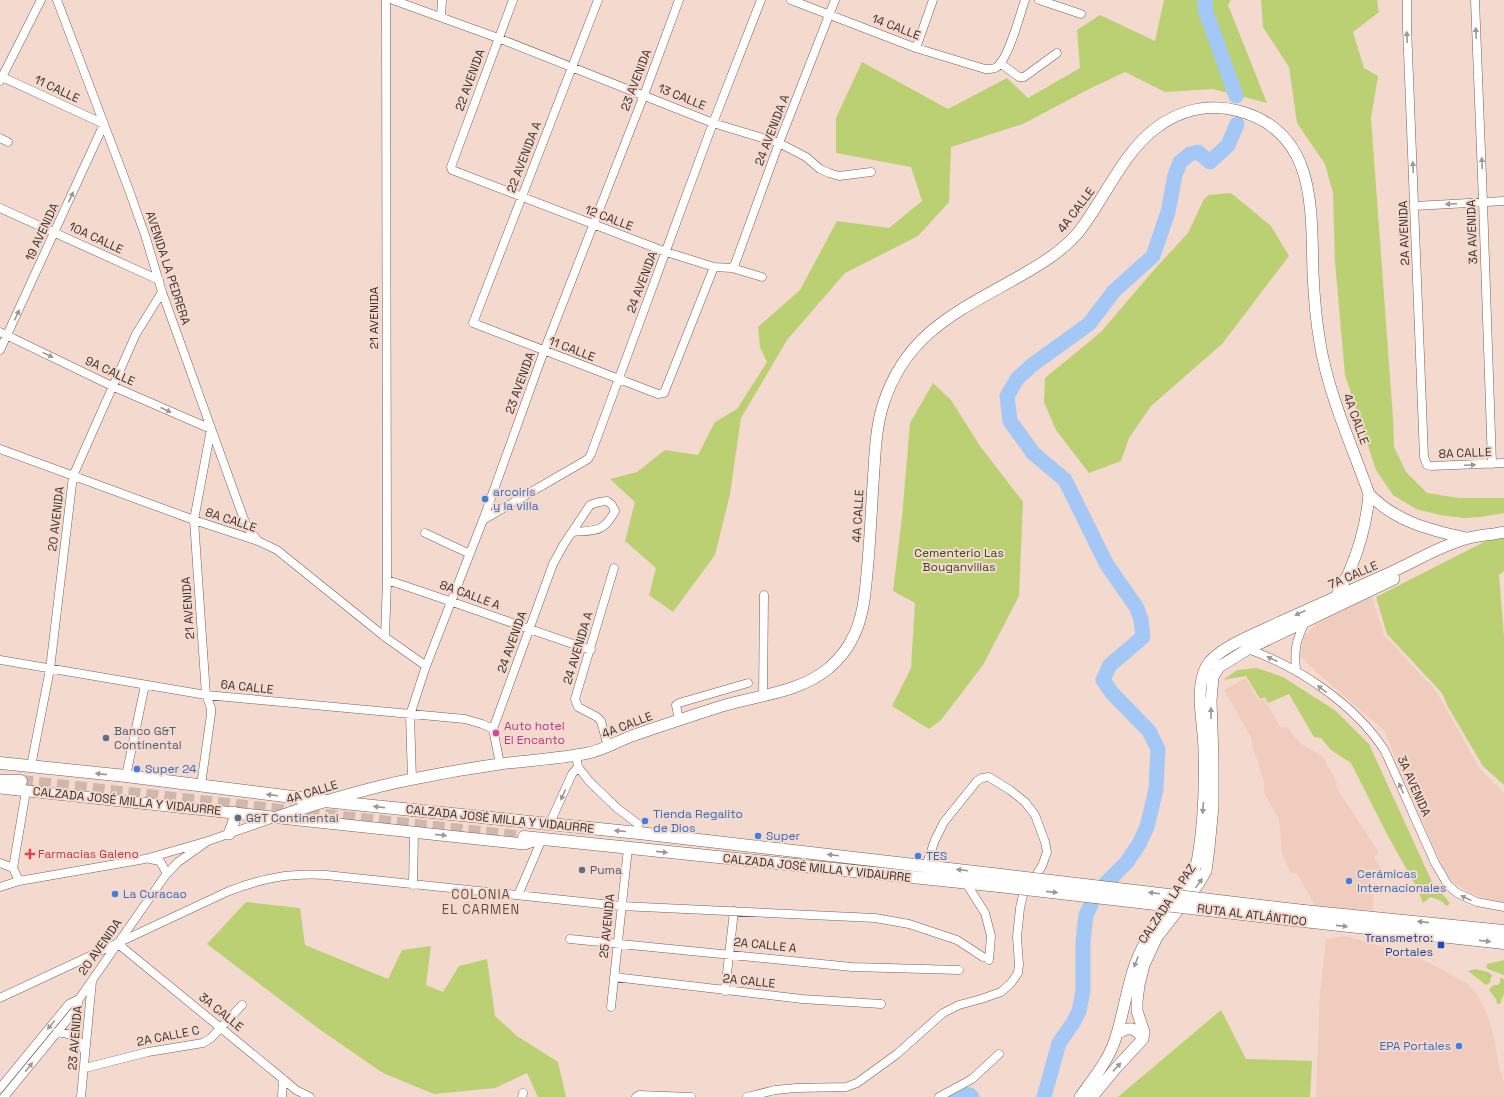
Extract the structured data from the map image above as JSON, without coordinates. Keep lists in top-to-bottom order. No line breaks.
{"streets":{"highway":["CALZADA JOSÉ MILLA Y VIDAURRE","RUTA AL ATLÁNTICO"],"main road":["4A CALLE","7A CALLE","CALZADA LA PAZ"],"street":["14 CALLE","22 AVENIDA","23 AVENIDA","11 CALLE","13 CALLE","24 AVENIDA A","22 AVENIDA A","12 CALLE","19 AVENIDA","3A AVENIDA","2A AVENIDA","10A CALLE","AVENIDA LA PEDRERA","24 AVENIDA","21 AVENIDA","9A CALLE","8A CALLE","20 AVENIDA","8A CALLE A","6A CALLE","25 AVENIDA","2A CALLE A","2A CALLE","3A CALLE","2A CALLE C"]},"crossings":[["14 CALLE","24 AVENIDA A"],["22 AVENIDA","13 CALLE"],["22 AVENIDA","12 CALLE"],["23 AVENIDA","11 CALLE"],["23 AVENIDA","13 CALLE"],["23 AVENIDA","4A CALLE"],["23 AVENIDA","12 CALLE"],["23 AVENIDA","24 AVENIDA"],["23 AVENIDA","8A CALLE"],["23 AVENIDA","20 AVENIDA"],["23 AVENIDA","8A CALLE A"],["23 AVENIDA","6A CALLE"],["23 AVENIDA","2A CALLE C"],["11 CALLE","22 AVENIDA A"],["11 CALLE","12 CALLE"],["11 CALLE","19 AVENIDA"],["11 CALLE","AVENIDA LA PEDRERA"],["11 CALLE","24 AVENIDA"],["13 CALLE","24 AVENIDA A"],["13 CALLE","22 AVENIDA A"],["13 CALLE","24 AVENIDA"],["24 AVENIDA A","4A CALLE"],["24 AVENIDA A","12 CALLE"],["24 AVENIDA A","8A CALLE A"],["22 AVENIDA A","12 CALLE"],["4A CALLE","20 AVENIDA"],["4A CALLE","7A CALLE"],["4A CALLE","CALZADA JOSÉ MILLA Y VIDAURRE"],["12 CALLE","24 AVENIDA"],["19 AVENIDA","10A CALLE"],["19 AVENIDA","AVENIDA LA PEDRERA"],["19 AVENIDA","9A CALLE"],["3A AVENIDA","8A CALLE"],["3A AVENIDA","7A CALLE"],["2A AVENIDA","8A CALLE"],["10A CALLE","AVENIDA LA PEDRERA"],["AVENIDA LA PEDRERA","21 AVENIDA"],["AVENIDA LA PEDRERA","9A CALLE"],["AVENIDA LA PEDRERA","8A CALLE"],["AVENIDA LA PEDRERA","20 AVENIDA"],["24 AVENIDA","8A CALLE A"],["24 AVENIDA","6A CALLE"],["21 AVENIDA","9A CALLE"],["21 AVENIDA","8A CALLE"],["21 AVENIDA","8A CALLE A"],["21 AVENIDA","6A CALLE"],["21 AVENIDA","CALZADA JOSÉ MILLA Y VIDAURRE"],["9A CALLE","20 AVENIDA"],["8A CALLE","20 AVENIDA"],["20 AVENIDA","6A CALLE"],["20 AVENIDA","CALZADA JOSÉ MILLA Y VIDAURRE"],["20 AVENIDA","3A CALLE"],["CALZADA JOSÉ MILLA Y VIDAURRE","RUTA AL ATLÁNTICO"],["CALZADA JOSÉ MILLA Y VIDAURRE","25 AVENIDA"],["25 AVENIDA","2A CALLE A"],["25 AVENIDA","2A CALLE"],["3A CALLE","2A CALLE C"]],"one_way":["19 AVENIDA","3A AVENIDA","2A AVENIDA","9A CALLE"],"districts":["COLONIA EL CARMEN"],"parks":["Cementerio Las Bouganvilias"],"places":{"other":["arcoiris y la villa","Auto hotel El Encanto","Banco G&T Continental","Super 24","G&T Continental","Tienda Regalito de Dios","Super","TES","Puma","Cerámicas Internacionales","La Curacao","EPA Portales"],"health":["Farmacias Galeno"],"transit":["Transmetro: Portales"]}}
